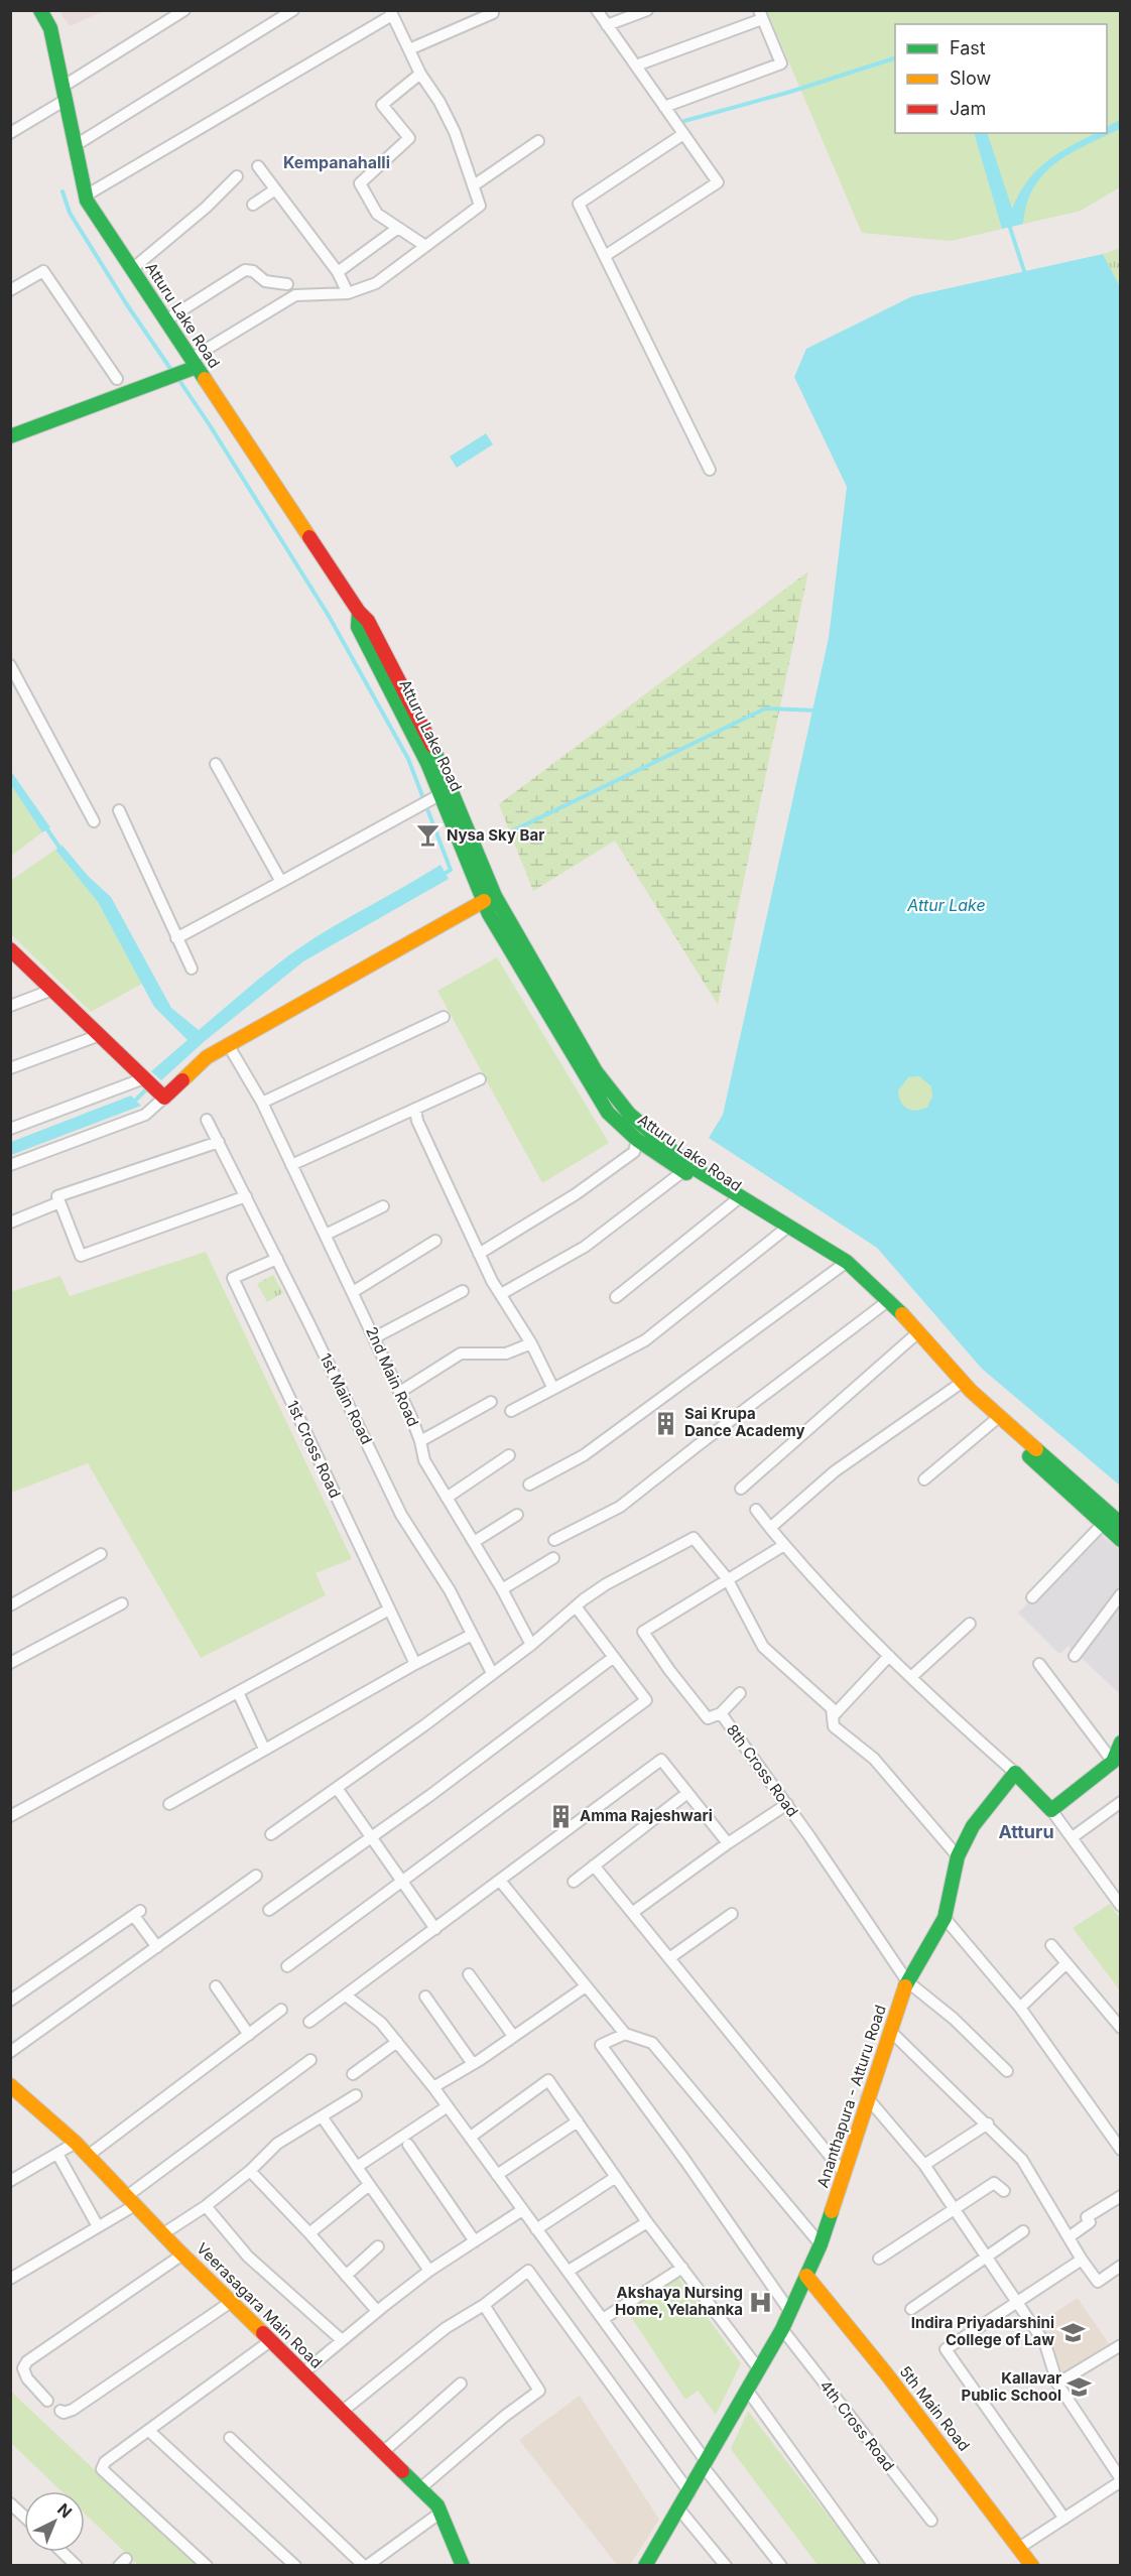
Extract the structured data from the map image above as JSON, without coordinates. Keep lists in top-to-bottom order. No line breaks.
{"streets":{"street":["Atturu Lake Road","2nd Main Road","1st Main Road","1st Cross Road","8th Cross Road","Ananthapura - Atturu Road","Veerasagara Main Road","5th Main Road","4th Cross Road"]},"crossings":[["1st Main Road","1st Cross Road"],["8th Cross Road","Ananthapura - Atturu Road"],["Ananthapura - Atturu Road","5th Main Road"],["Ananthapura - Atturu Road","4th Cross Road"]],"districts":["Kempanahalli","Atturu"],"water":["Attur Lake"],"places":{"bar":["Nysa Sky Bar"],"building":["Sai Krupa Dance Academy","Amma Rajeshwari"],"hospital":["Akshaya Nursing Home, Yelahanka"],"school or university":["Indira Priyadarshini College of Law","Kallavar Public School"]},"legend":["Fast","Slow","Jam"],"north":"top right"}
